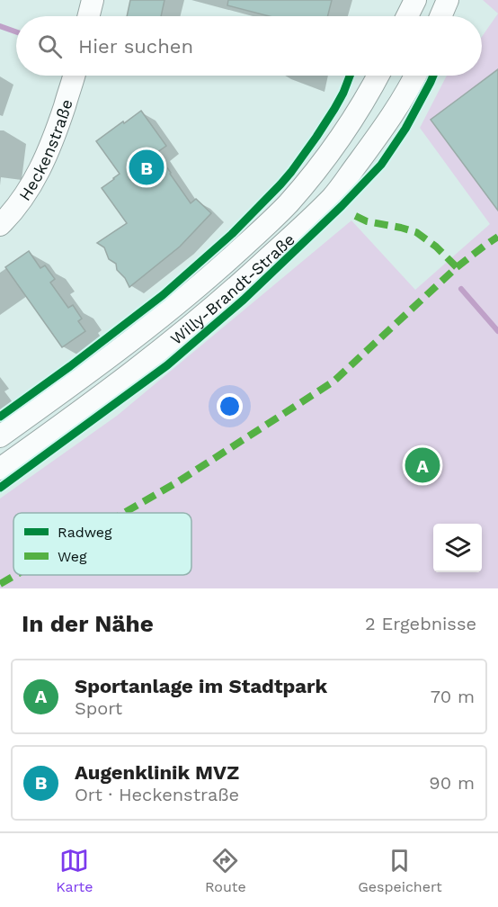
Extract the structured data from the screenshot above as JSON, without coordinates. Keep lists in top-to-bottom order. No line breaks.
{"streets":{"street":["Heckenstraße","Willy-Brandt-Straße"]},"legend":["Radweg","Weg"],"page":{"search":"Hier suchen","pins":["B","A"],"heading":["In der Nähe","2 Ergebnisse"],"list":[{"mark":"A","name":"Sportanlage im Stadtpark","note":"Sport","value":"70 m"},{"mark":"B","name":"Augenklinik MVZ","note":"Ort · Heckenstraße","value":"90 m"}],"nav":["Karte","Route","Gespeichert"]}}
